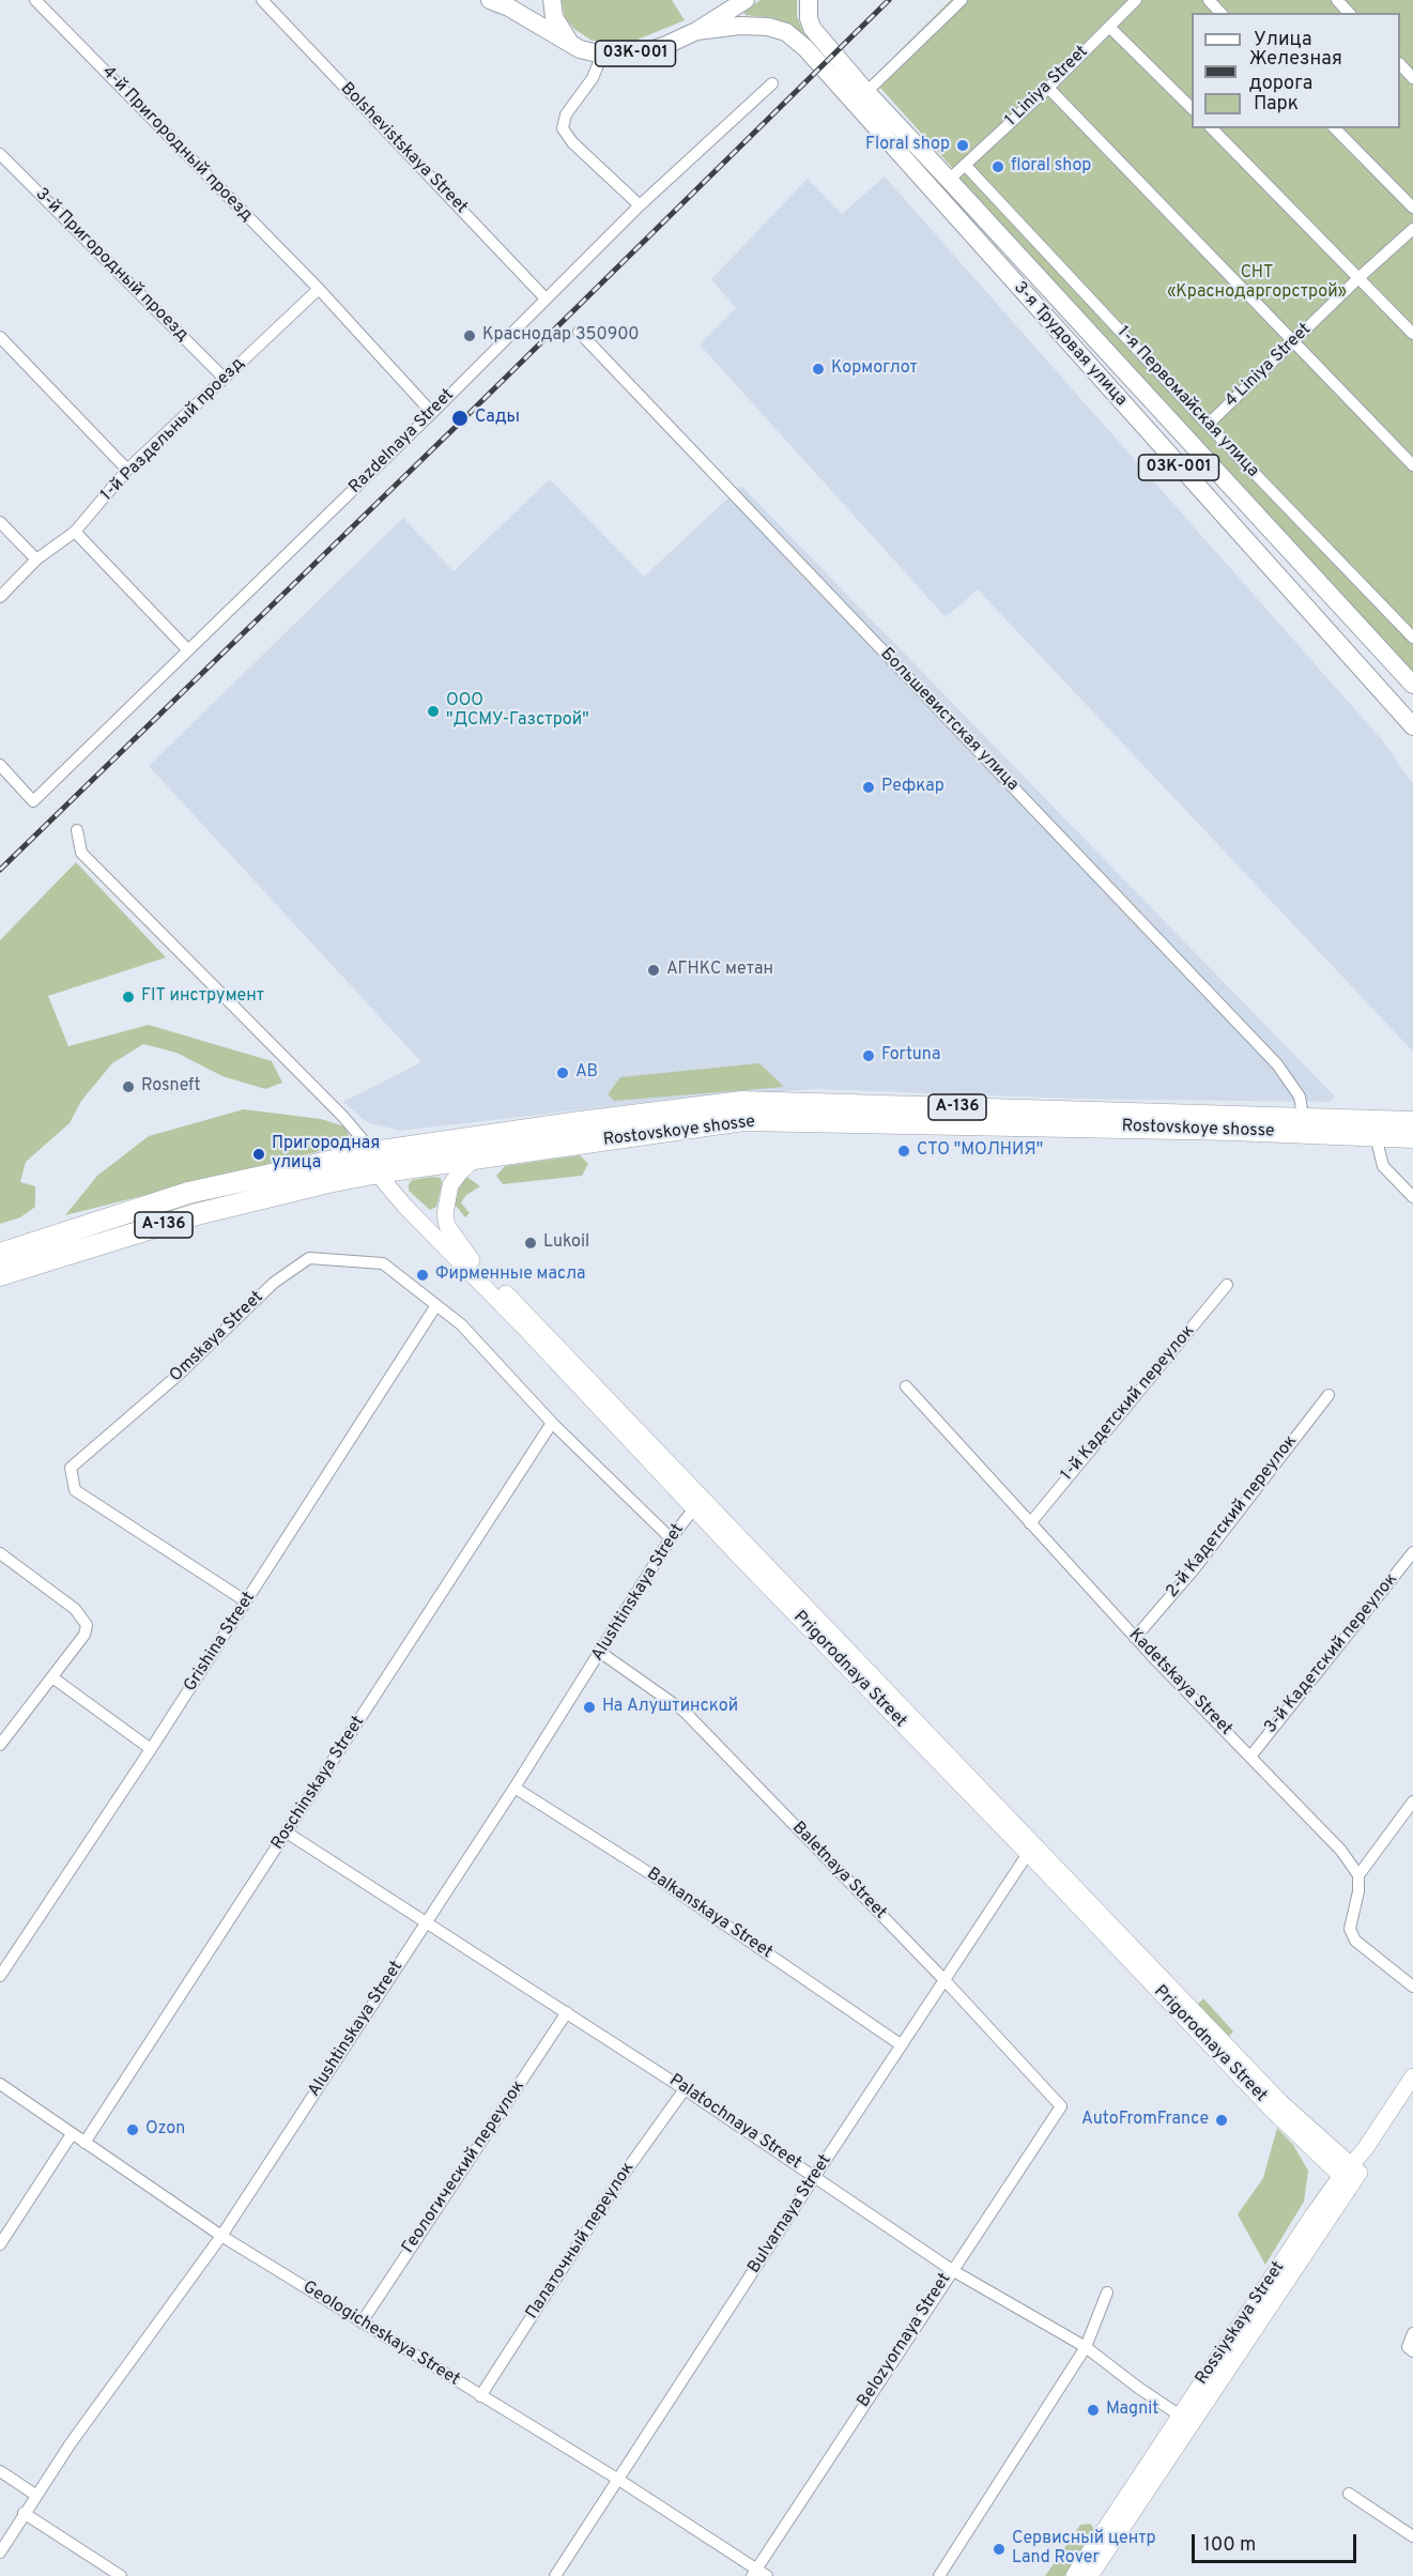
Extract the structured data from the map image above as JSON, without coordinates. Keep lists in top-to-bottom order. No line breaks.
{"streets":{"highway":["А-136","Rostovskoye shosse"],"main road":["03К-001","3-я Трудовая улица","1-я Первомайская улица"],"street":["1 Liniya Street","4-й Пригородный проезд","Bolshevistskaya Street","3-й Пригородный проезд","4 Liniya Street","1-й Раздельный проезд","Razdelnaya Street","Большевистская улица","Omskaya Street","1-й Кадетский переулок","2-й Кадетский переулок","Alushtinskaya Street","Grishina Street","3-й Кадетский переулок","Prigorodnaya Street","Kadetskaya Street","Roschinskaya Street","Baletnaya Street","Balkanskaya Street","Palatochnaya Street","Геологический переулок","Bulvarnaya Street","Палаточный переулок","Rossiyskaya Street","Geologicheskaya Street","Belozyornaya Street"]},"crossings":[["03К-001","3-я Трудовая улица"],["1 Liniya Street","3-я Трудовая улица"],["1 Liniya Street","1-я Первомайская улица"],["4-й Пригородный проезд","1-й Раздельный проезд"],["4-й Пригородный проезд","Razdelnaya Street"],["Bolshevistskaya Street","Razdelnaya Street"],["3-й Пригородный проезд","1-й Раздельный проезд"],["3-я Трудовая улица","1-я Первомайская улица"],["4 Liniya Street","1-я Первомайская улица"],["Большевистская улица","Rostovskoye shosse"],["Rostovskoye shosse","Prigorodnaya Street"],["Omskaya Street","Grishina Street"],["1-й Кадетский переулок","Kadetskaya Street"],["2-й Кадетский переулок","Kadetskaya Street"],["Alushtinskaya Street","Prigorodnaya Street"],["Alushtinskaya Street","Baletnaya Street"],["Alushtinskaya Street","Balkanskaya Street"],["Alushtinskaya Street","Palatochnaya Street"],["Alushtinskaya Street","Geologicheskaya Street"],["3-й Кадетский переулок","Kadetskaya Street"],["Prigorodnaya Street","Bulvarnaya Street"],["Prigorodnaya Street","Rossiyskaya Street"],["Roschinskaya Street","Palatochnaya Street"],["Roschinskaya Street","Geologicheskaya Street"],["Baletnaya Street","Bulvarnaya Street"],["Baletnaya Street","Belozyornaya Street"],["Balkanskaya Street","Bulvarnaya Street"],["Palatochnaya Street","Геологический переулок"],["Palatochnaya Street","Bulvarnaya Street"],["Palatochnaya Street","Палаточный переулок"],["Palatochnaya Street","Rossiyskaya Street"],["Palatochnaya Street","Belozyornaya Street"],["Геологический переулок","Geologicheskaya Street"],["Bulvarnaya Street","Geologicheskaya Street"],["Палаточный переулок","Geologicheskaya Street"],["Geologicheskaya Street","Belozyornaya Street"]],"parks":["СНТ «Краснодаргорстрой»"],"places":["Floral shop","floral shop","Краснодар 350900","Кормоглот","Сады","ООО \"ДСМУ-Газстрой\"","Рефкар","АГНКС метан","FIT инструмент","Fortuna","АВ","Rosneft","СТО \"МОЛНИЯ\"","Пригородная улица","Lukoil","Фирменные масла","На Алуштинской","AutoFromFrance","Ozon","Magnit","Сервисный центр Land Rover"],"legend":["Улица","Железная дорога","Парк"],"scale_bar":"100 m"}
